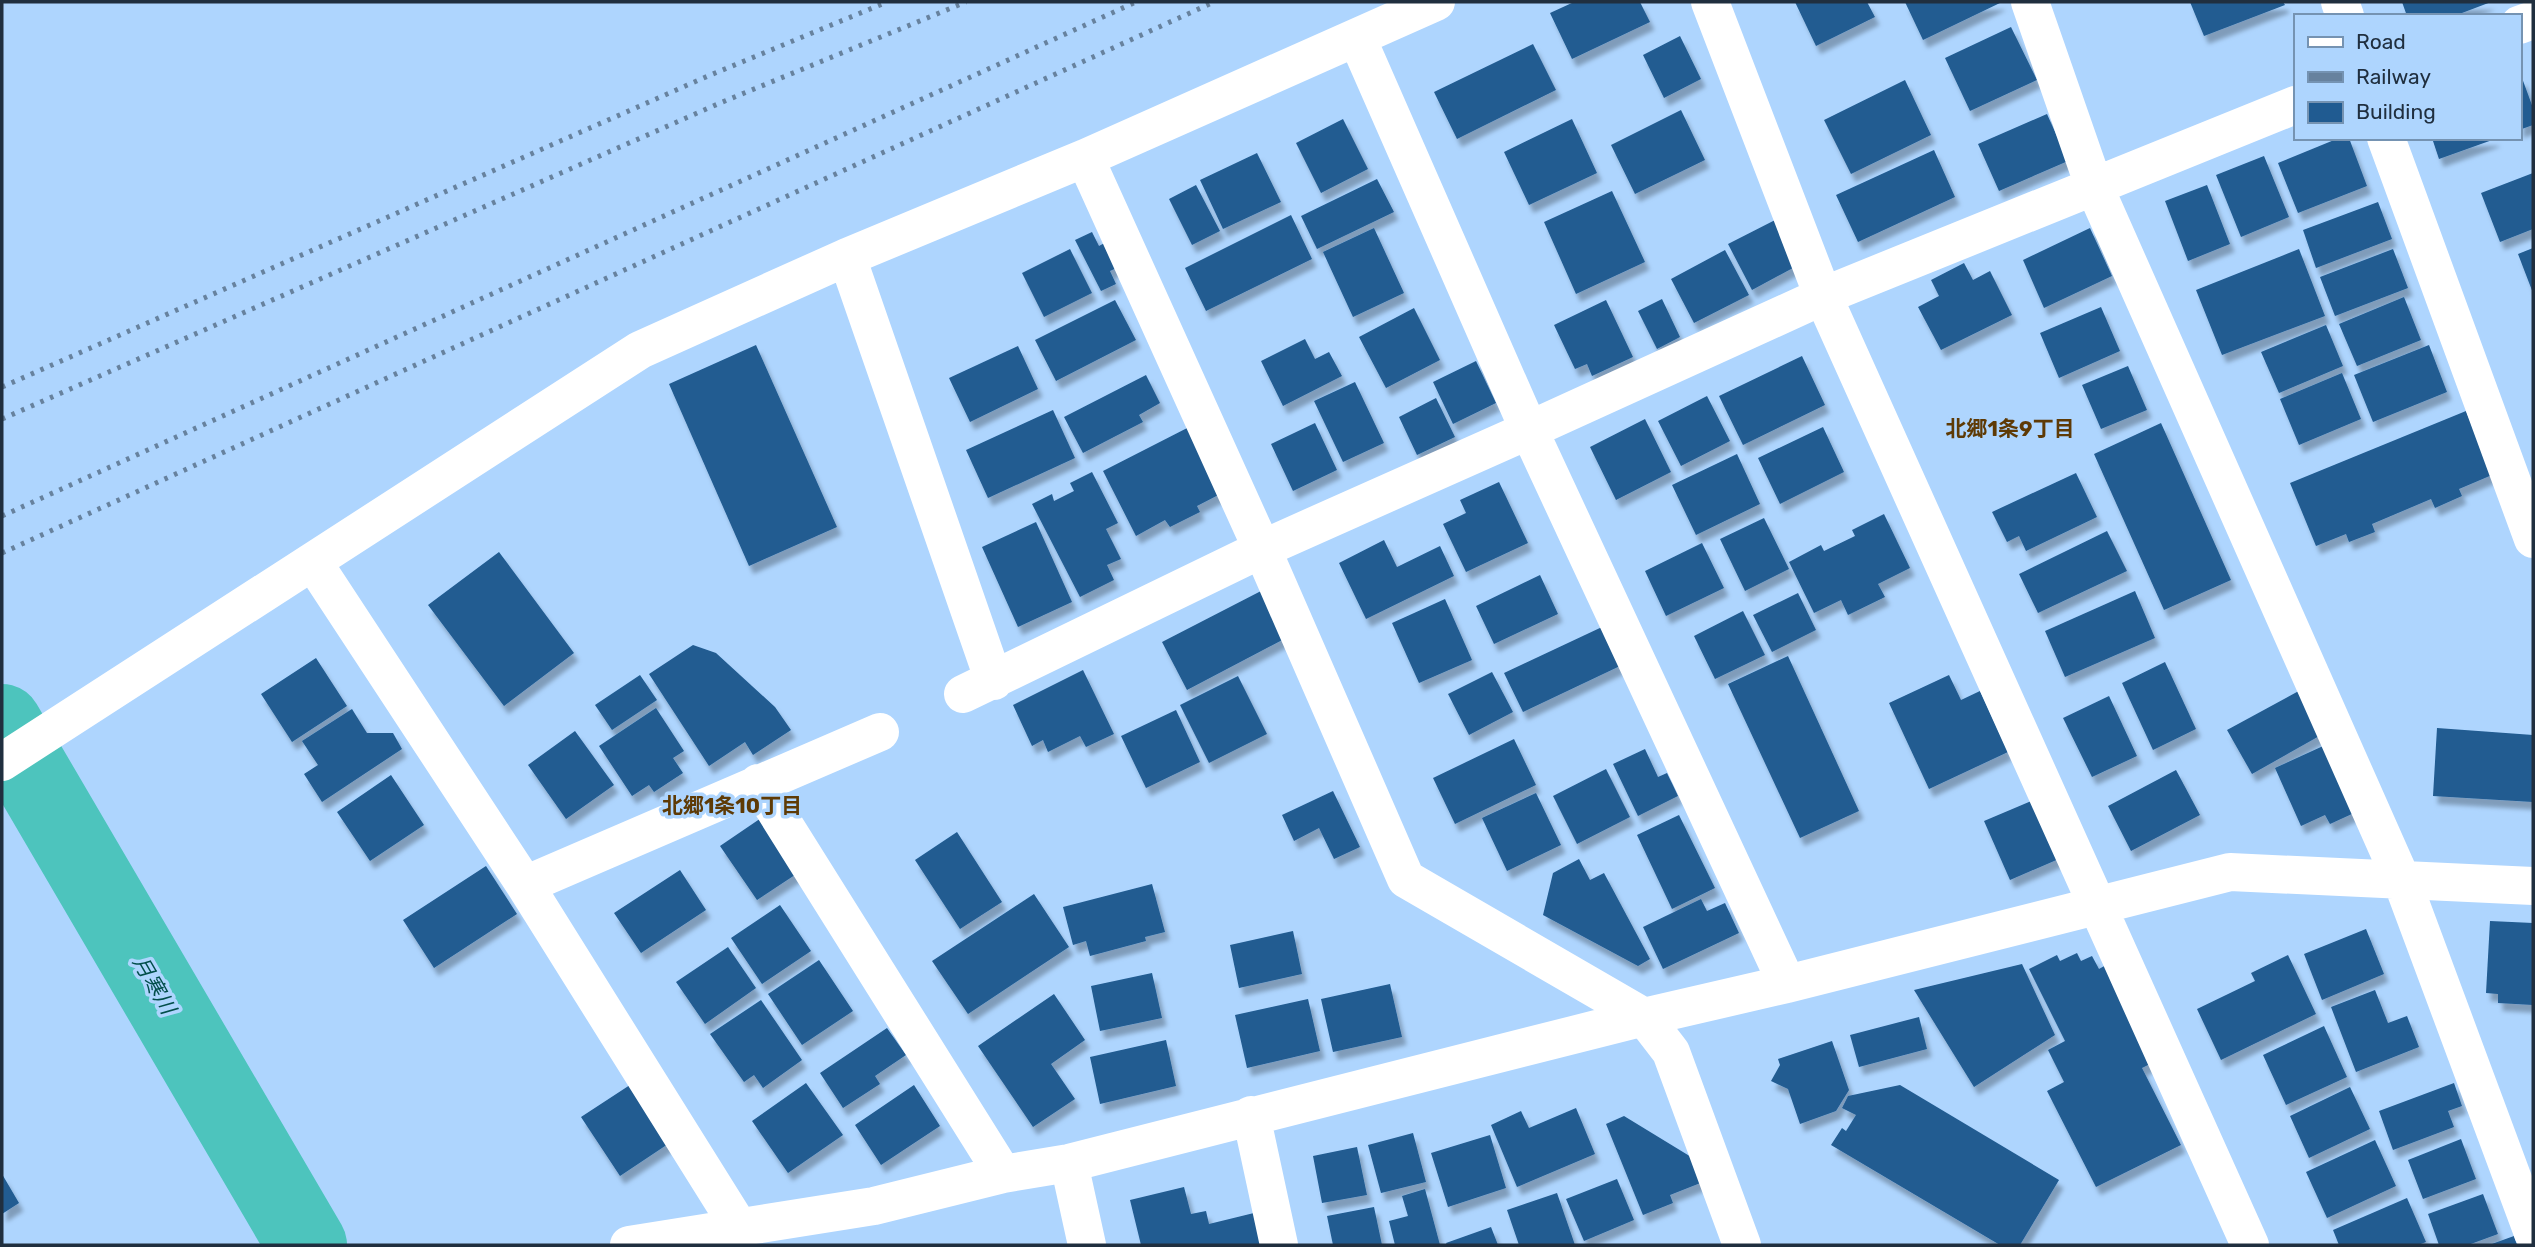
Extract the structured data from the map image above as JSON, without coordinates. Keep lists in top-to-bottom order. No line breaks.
{"districts":["北郷1条9丁目","北郷1条10丁目"],"water":["月寒川"],"legend":["Road","Railway","Building"]}
